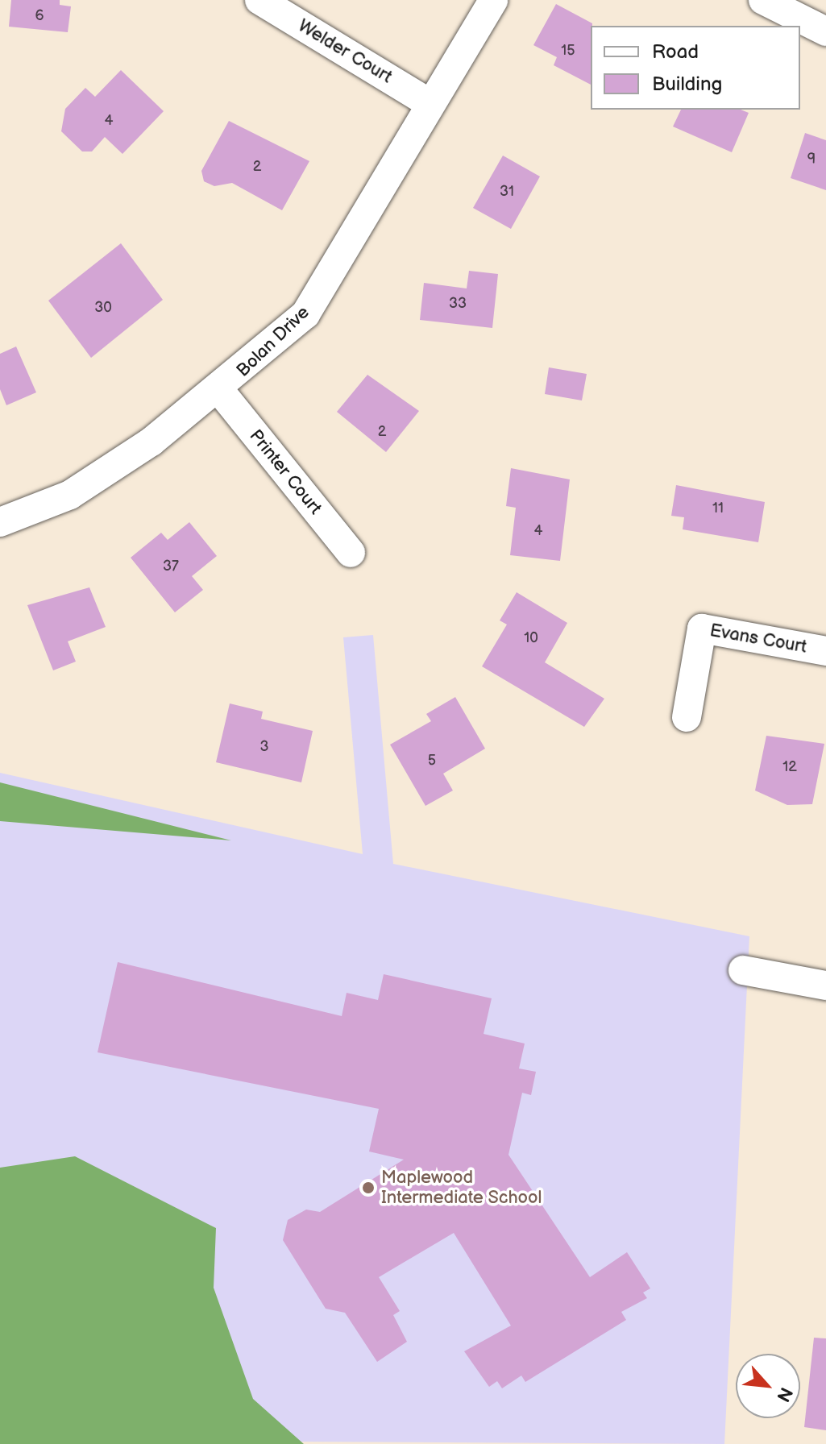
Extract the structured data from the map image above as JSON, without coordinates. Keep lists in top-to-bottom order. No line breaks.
{"streets":{"street":["Welder Court","Bolan Drive","Printer Court","Evans Court"]},"crossings":[["Welder Court","Bolan Drive"],["Bolan Drive","Printer Court"]],"places":["Maplewood Intermediate School"],"house_numbers":["6","15","4","9","2","31","33","30","2","11","4","37","10","3","5","12"],"legend":["Road","Building"],"north":"bottom right"}
